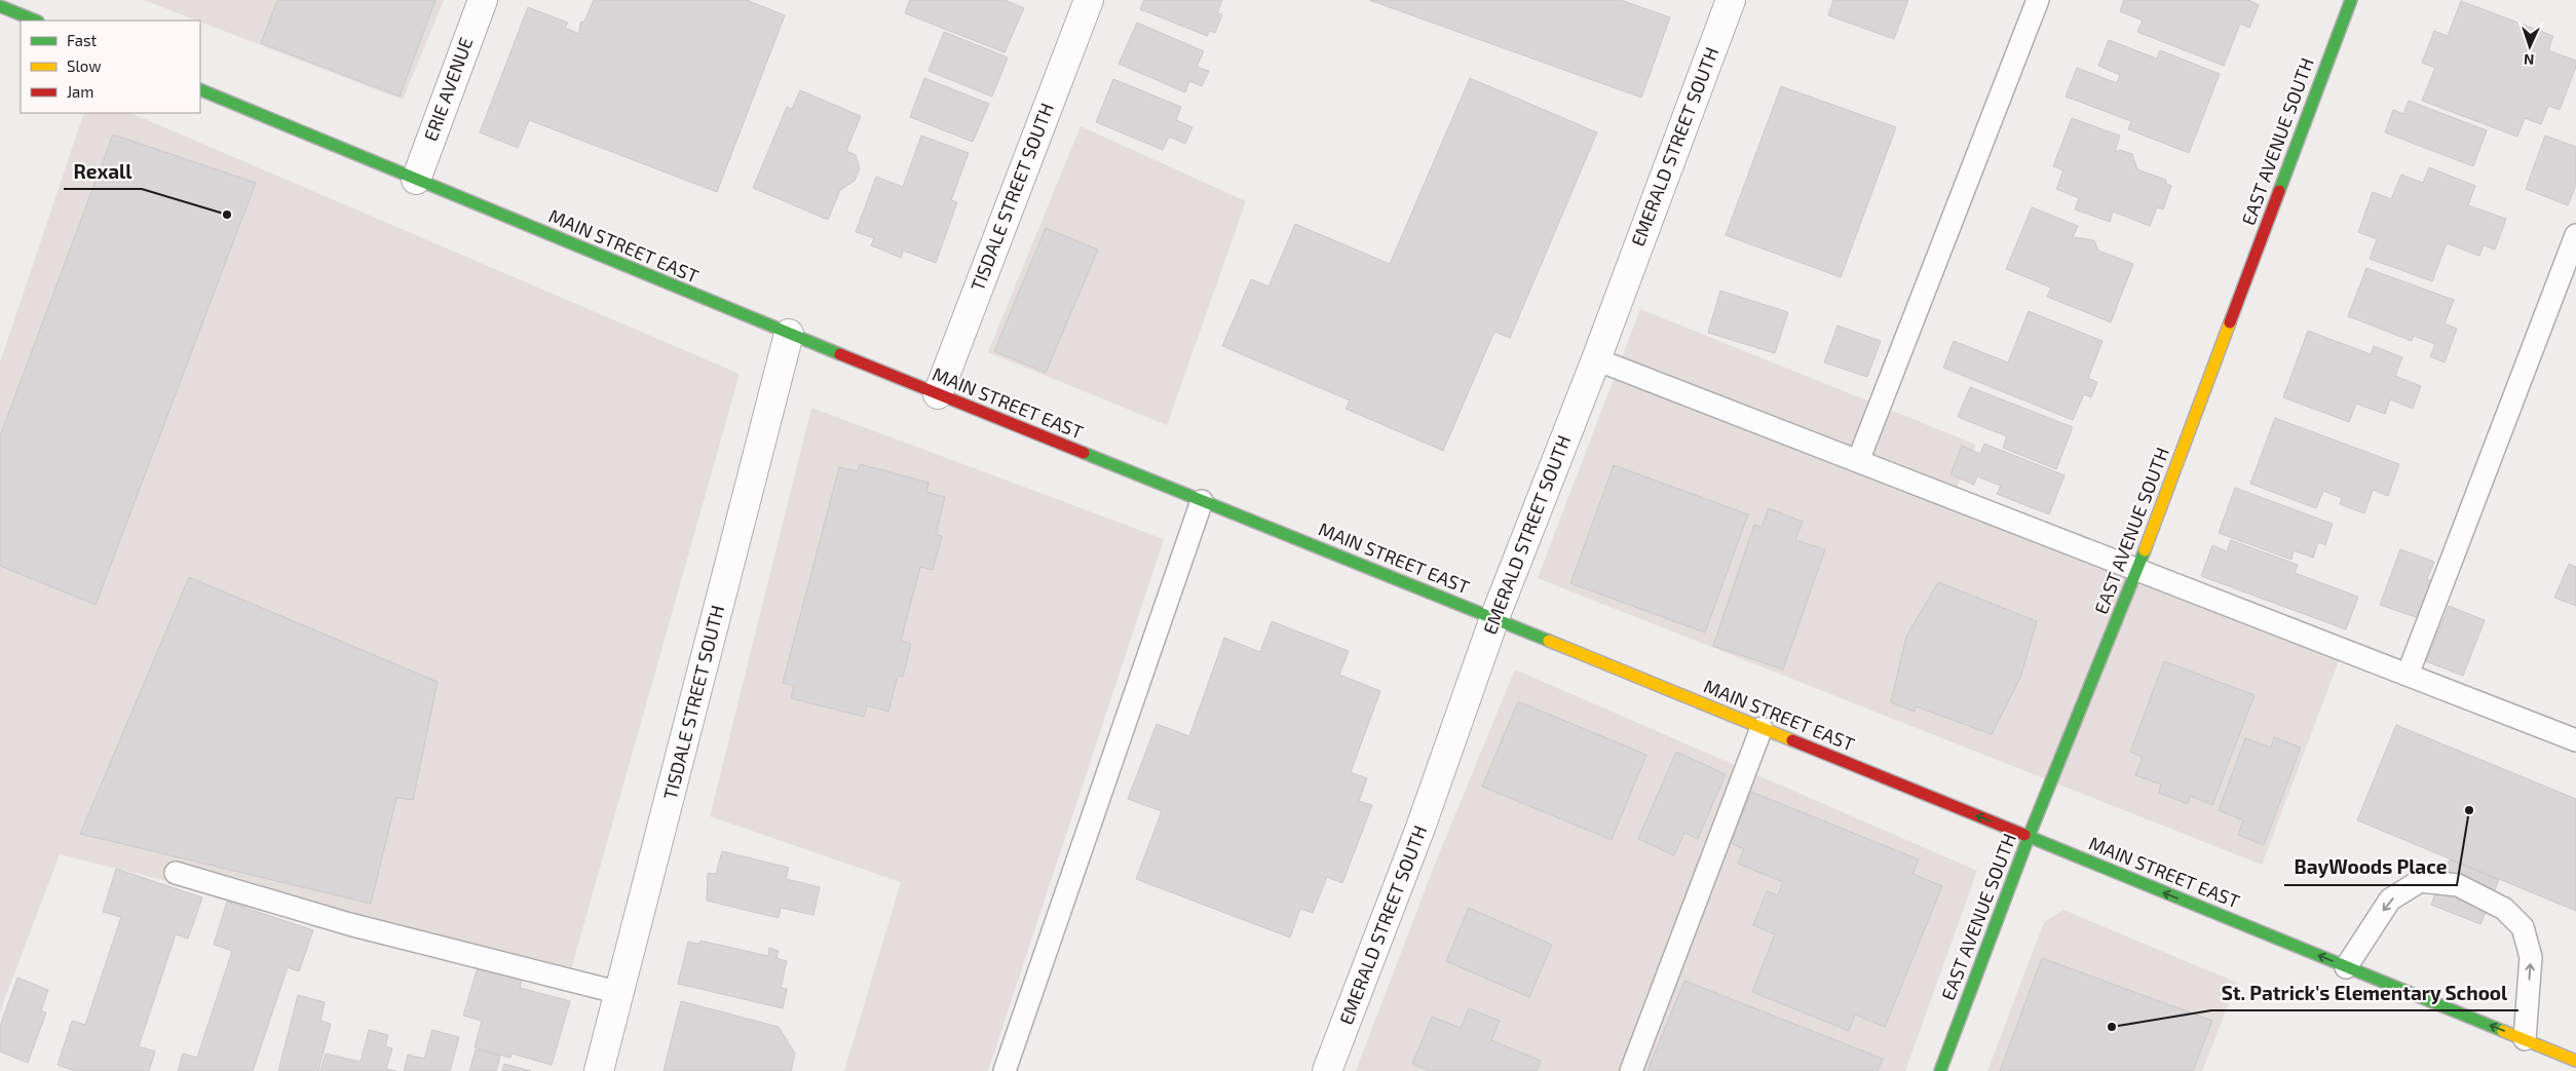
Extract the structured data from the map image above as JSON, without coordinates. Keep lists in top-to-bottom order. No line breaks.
{"streets":{"main road":["EAST AVENUE SOUTH","MAIN STREET EAST"],"street":["ERIE AVENUE","EMERALD STREET SOUTH","TISDALE STREET SOUTH"]},"crossings":[["ERIE AVENUE","MAIN STREET EAST"],["EAST AVENUE SOUTH","MAIN STREET EAST"],["EMERALD STREET SOUTH","MAIN STREET EAST"],["TISDALE STREET SOUTH","MAIN STREET EAST"]],"places":["Rexall","BayWoods Place","St. Patrick's Elementary School"],"legend":["Fast","Slow","Jam"],"north":"bottom"}
